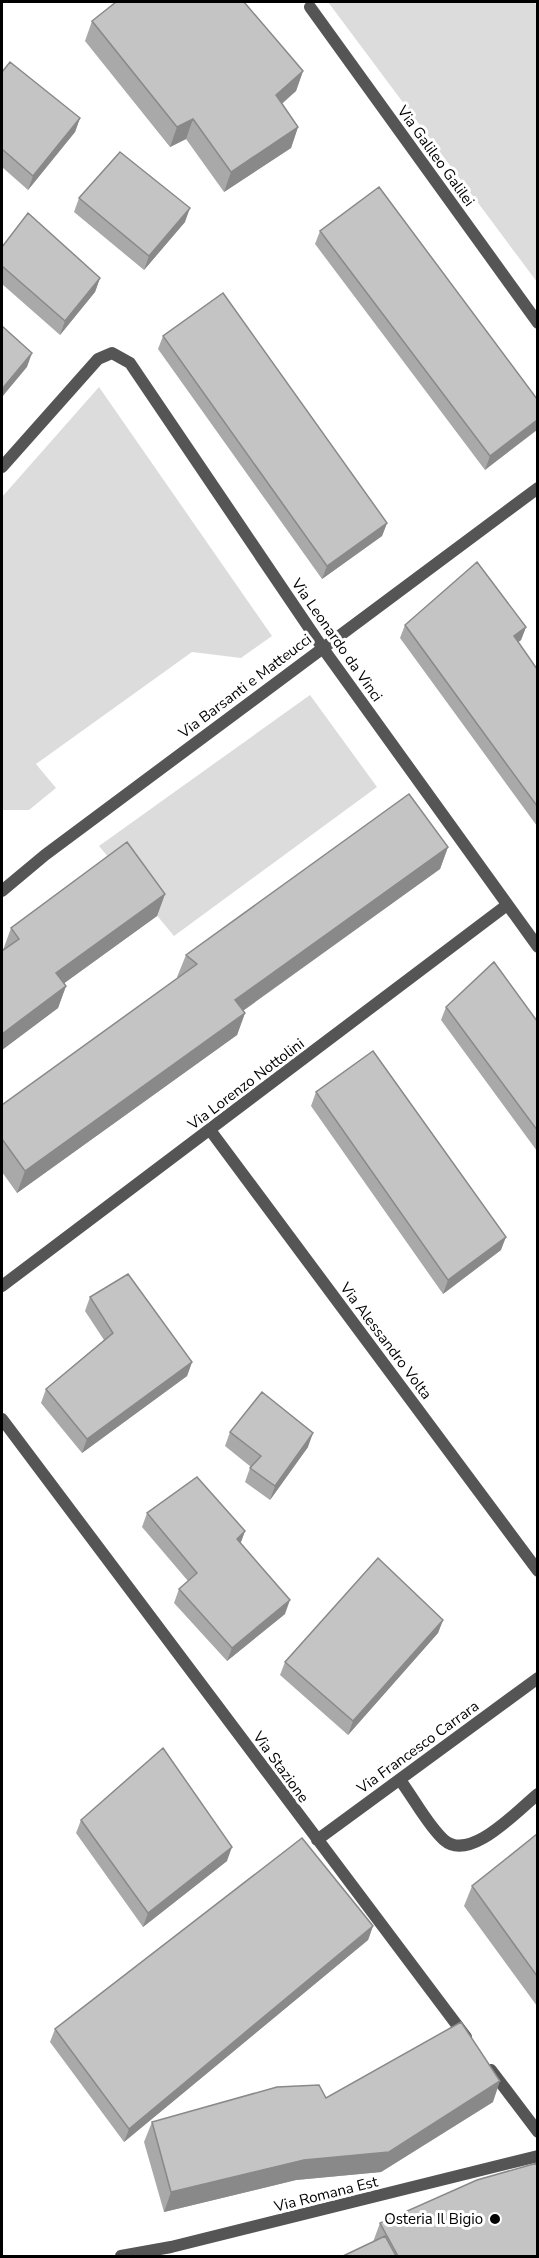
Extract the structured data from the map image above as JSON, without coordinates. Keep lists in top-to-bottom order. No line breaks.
{"streets":{"street":["Via Galileo Galilei","Via Leonardo da Vinci","Via Barsanti e Matteucci","Via Lorenzo Nottolini","Via Alessandro Volta","Via Francesco Carrara","Via Stazione","Via Romana Est"]},"crossings":[["Via Leonardo da Vinci","Via Barsanti e Matteucci"],["Via Leonardo da Vinci","Via Lorenzo Nottolini"],["Via Lorenzo Nottolini","Via Alessandro Volta"],["Via Francesco Carrara","Via Stazione"]],"places":["Osteria Il Bigio"]}
